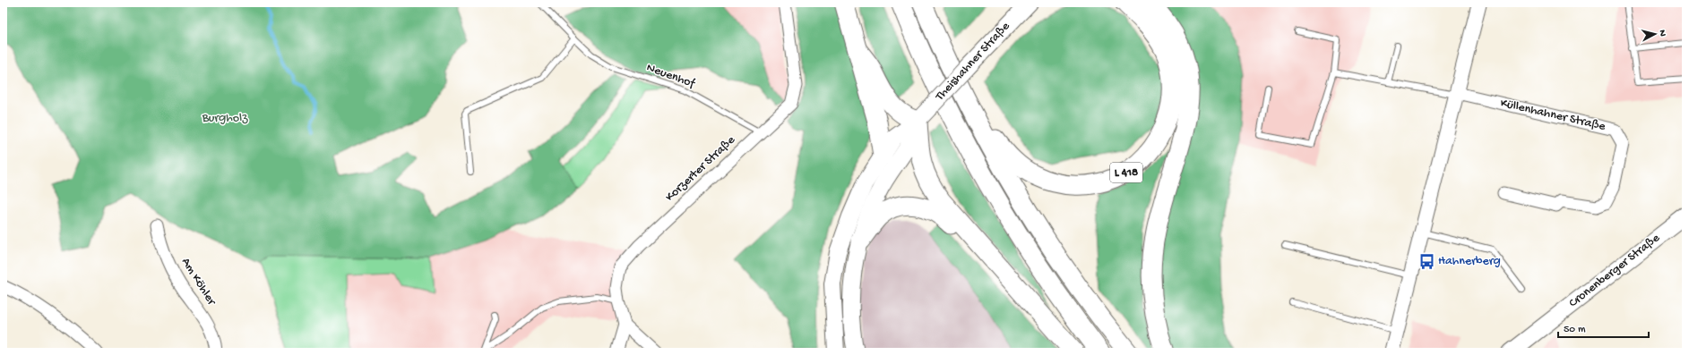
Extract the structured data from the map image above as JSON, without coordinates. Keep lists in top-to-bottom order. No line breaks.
{"streets":{"highway":["L 418"],"main road":["Theishahner Straße","Cronenberger Straße"],"street":["Küllenhahner Straße","Korzerter Straße","Am Köhler"],"lane":["Neuenhof"]},"crossings":[["Neuenhof","Korzerter Straße"]],"parks":["Burgholz"],"places":{"bus stop":["Hahnerberg"]},"scale_bar":"50 m","north":"right"}
